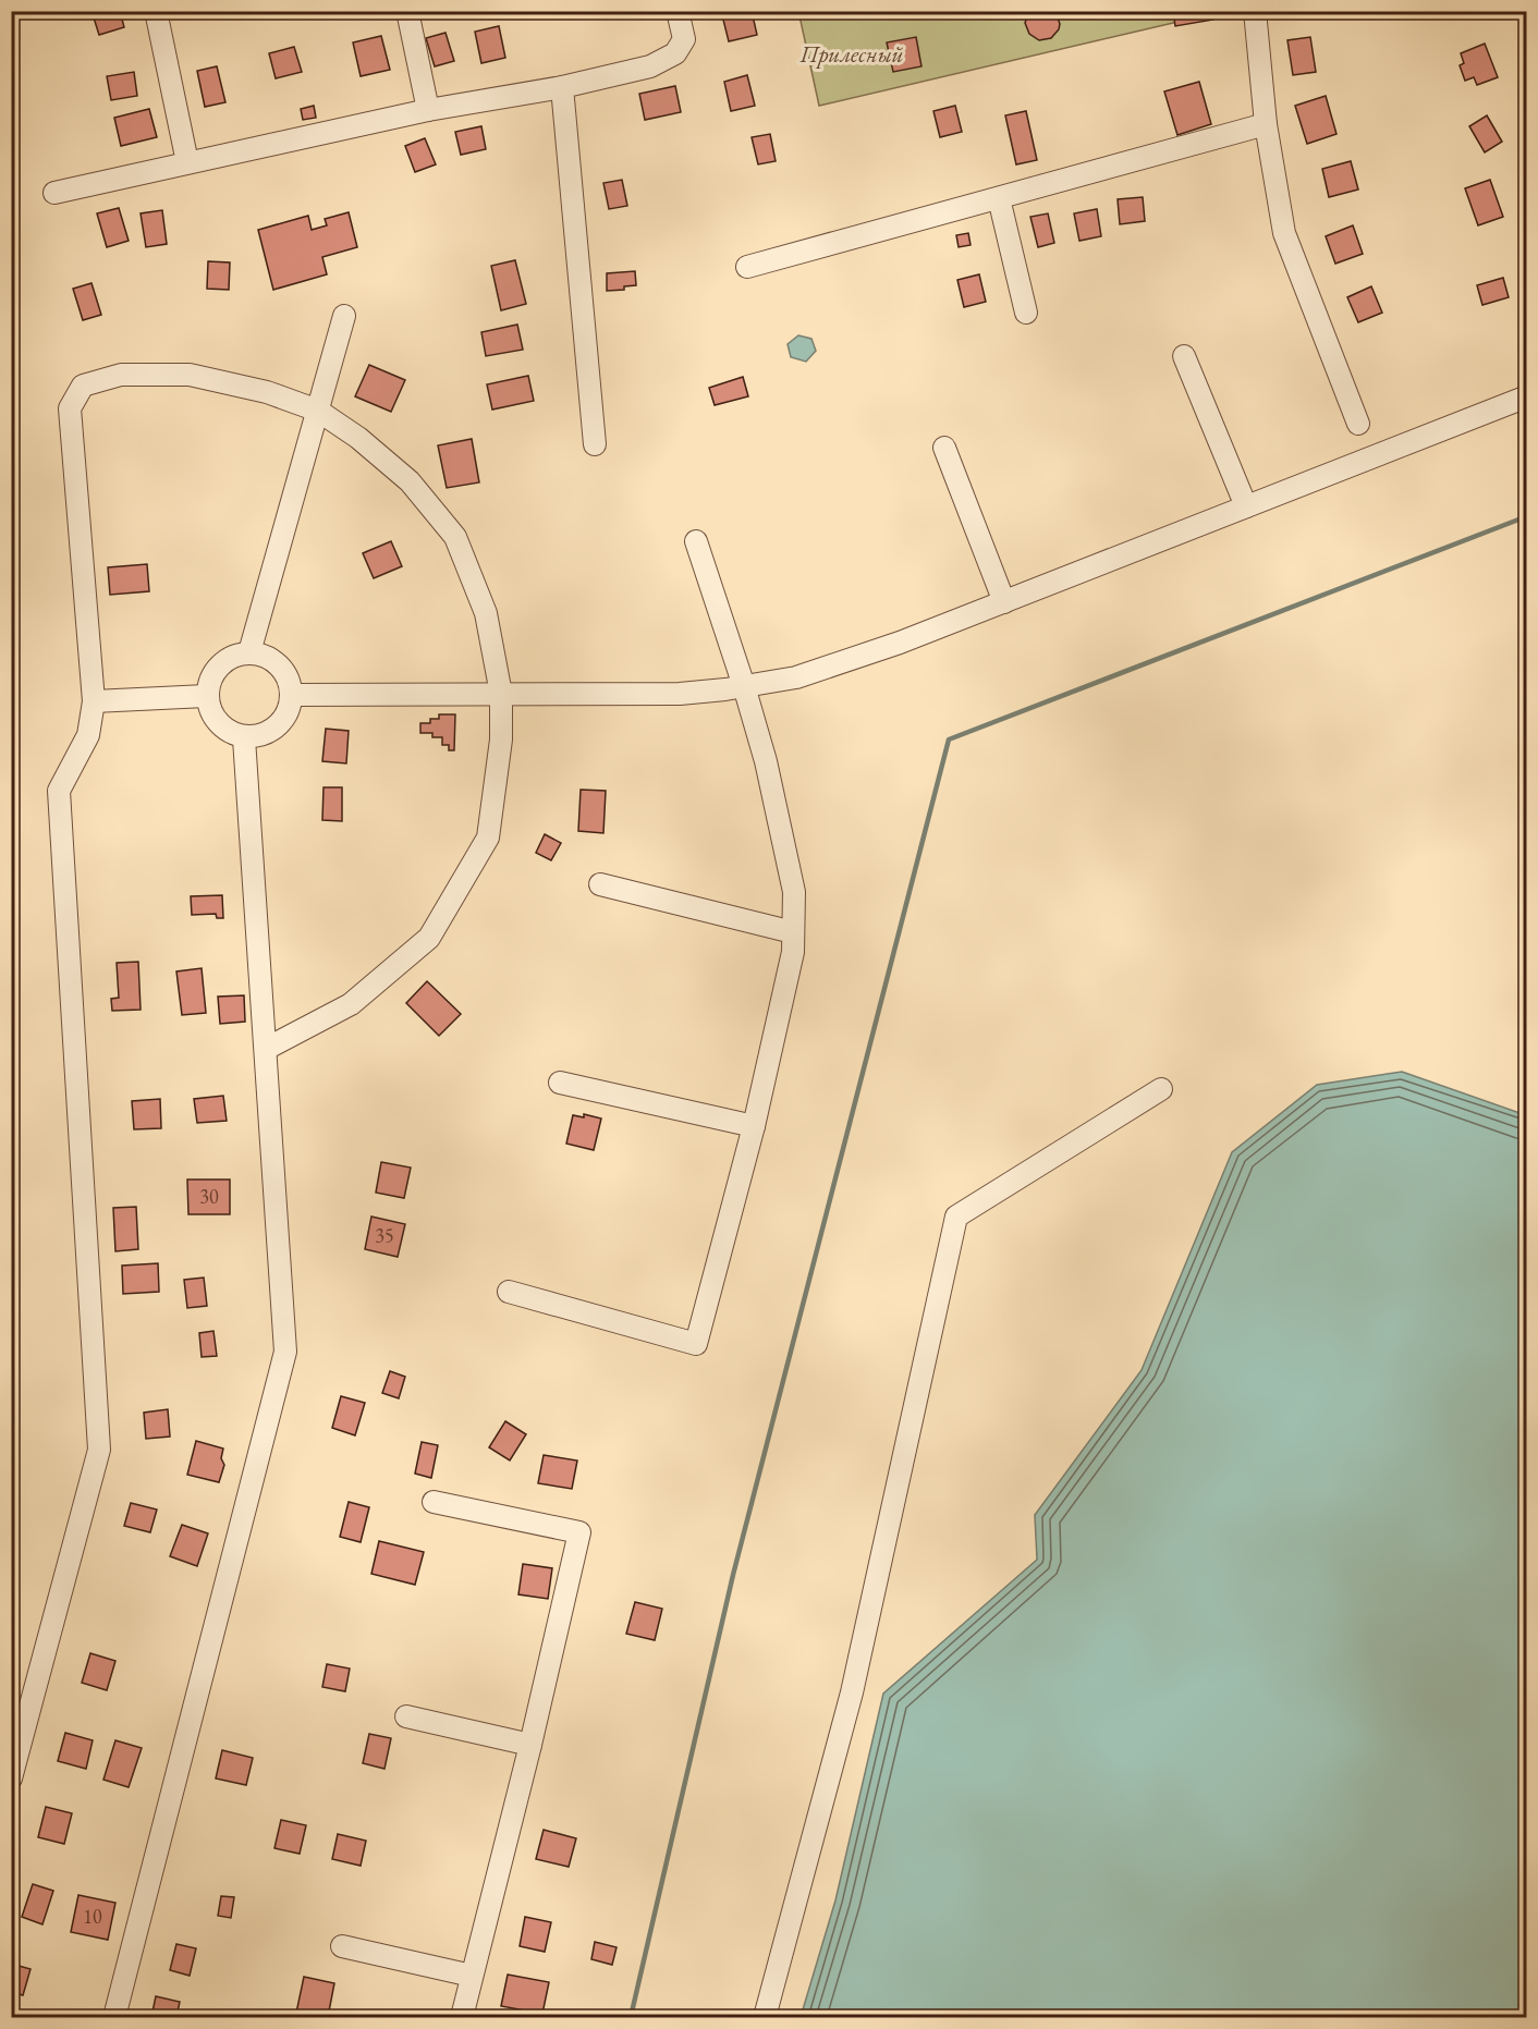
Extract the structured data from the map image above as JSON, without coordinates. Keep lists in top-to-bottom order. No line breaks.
{"parks":["Прилесный"],"house_numbers":["30","35","10"]}
